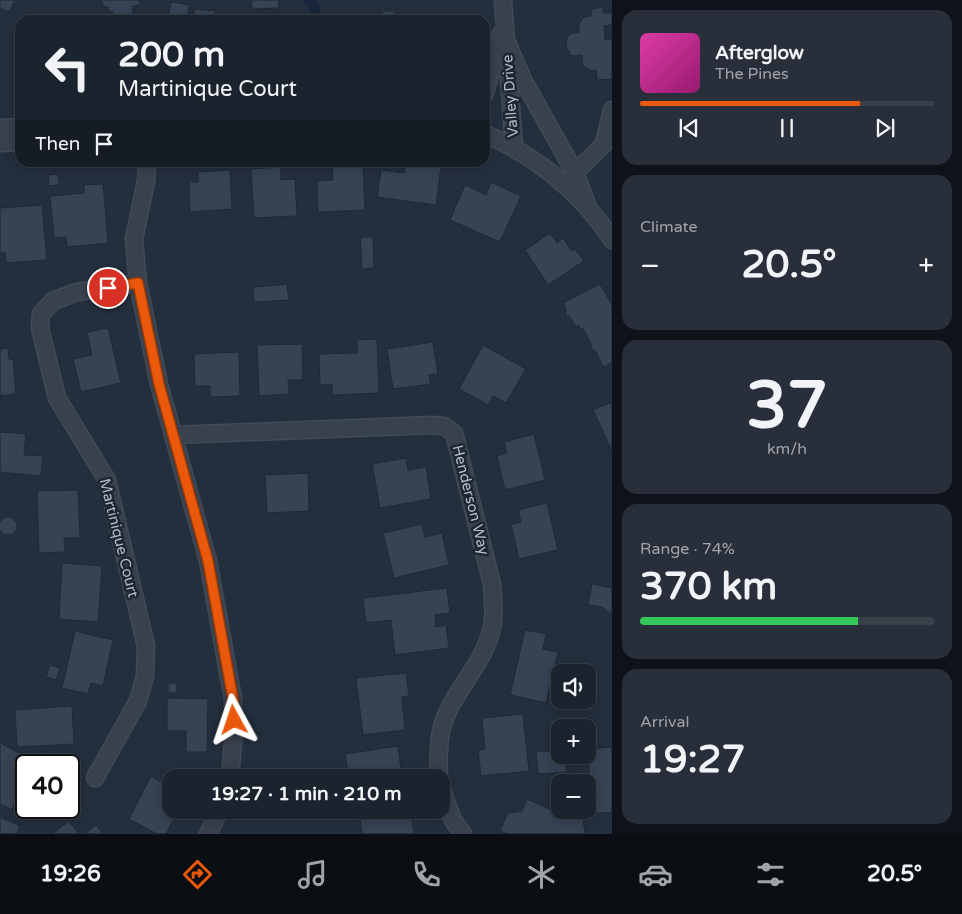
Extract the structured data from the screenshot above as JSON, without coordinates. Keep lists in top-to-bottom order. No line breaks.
{"streets":{"street":["Valley Drive","Henderson Way","Martinique Court"]},"page":{"turn":["200 m","Martinique Court"],"song":["Afterglow","The Pines"],"then":"Then","tile":["Climate",["37","km/h"],["Range · 74%","370 km"],["Arrival","19:27"]],"heat":["−","20.5°","+"],"map_buttons":["+","−"],"limit":"40","trip":"19:27 · 1 min · 210 m","tabs":["19:26","20.5°"]}}
